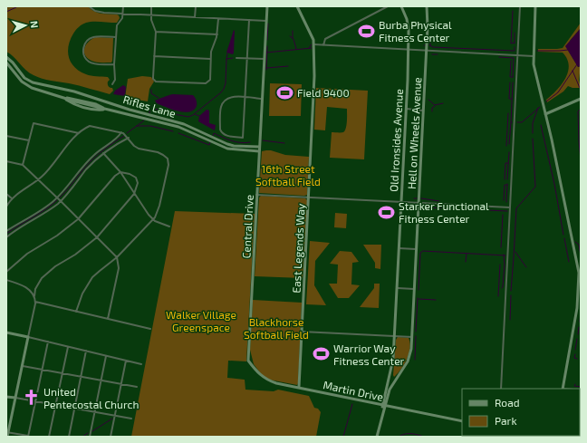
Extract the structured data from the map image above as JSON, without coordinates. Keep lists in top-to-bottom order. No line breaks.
{"streets":{"street":["Rifles Lane","Hell on Wheels Avenue","Old Ironsides Avenue","Central Drive","East Legends Way","Martin Drive"]},"crossings":[["Rifles Lane","Central Drive"],["Hell on Wheels Avenue","Old Ironsides Avenue"],["Hell on Wheels Avenue","Martin Drive"],["Old Ironsides Avenue","Martin Drive"],["Central Drive","Martin Drive"],["East Legends Way","Martin Drive"]],"parks":["16th Street Softball Field","Walker Village Greenspace","Blackhorse Softball Field"],"places":{"sports":["Burba Physical Fitness Center","Field 9400","Starker Functional Fitness Center","Warrior Way Fitness Center"],"church":["United Pentecostal Church"]},"legend":["Road","Park"],"north":"right"}
